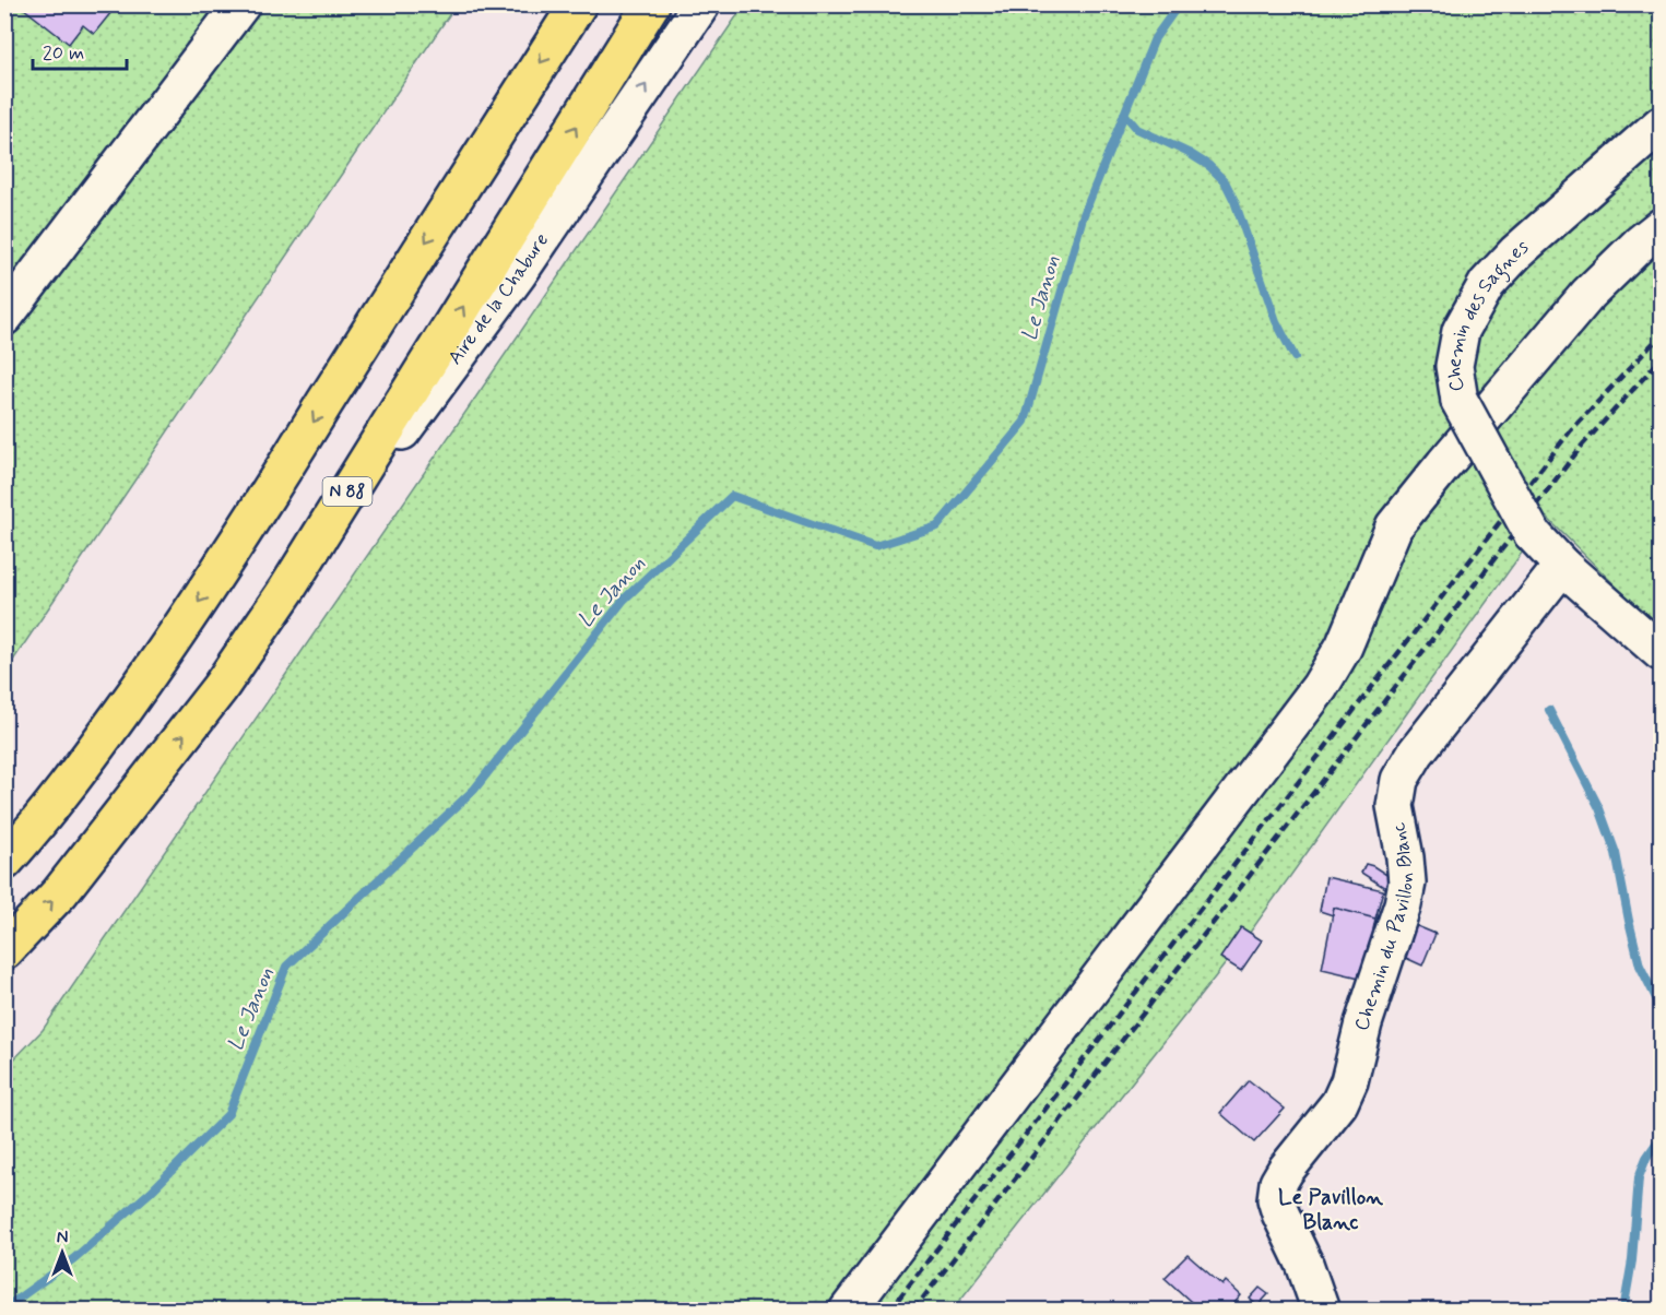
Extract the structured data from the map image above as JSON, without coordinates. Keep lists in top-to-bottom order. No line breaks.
{"streets":{"highway":["N 88"],"street":["Aire de la Chabure","Chemin des Sagnes","Chemin du Pavillon Blanc"]},"crossings":[["Aire de la Chabure","N 88"],["Chemin des Sagnes","Chemin du Pavillon Blanc"]],"one_way":["Aire de la Chabure"],"districts":["Le Pavillon Blanc"],"water":["Le Janon"],"scale_bar":"20 m","north":"top"}
